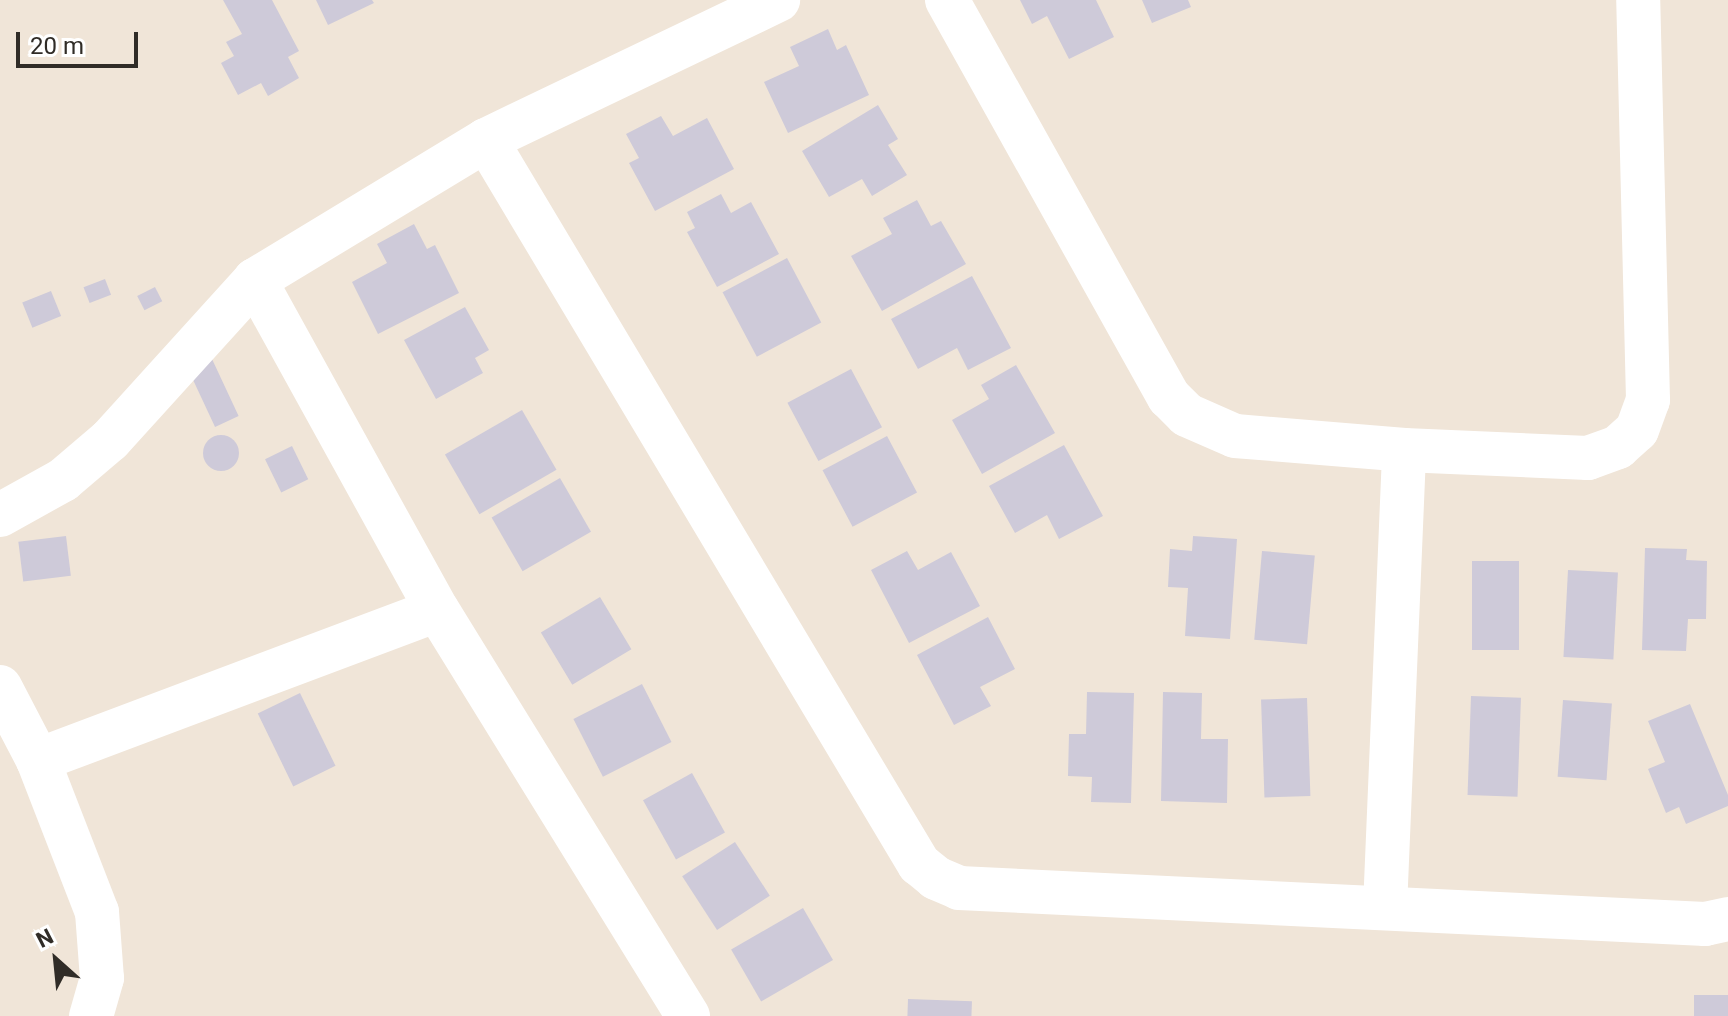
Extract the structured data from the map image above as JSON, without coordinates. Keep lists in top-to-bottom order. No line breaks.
{"scale_bar":"20 m","north":"top left"}
